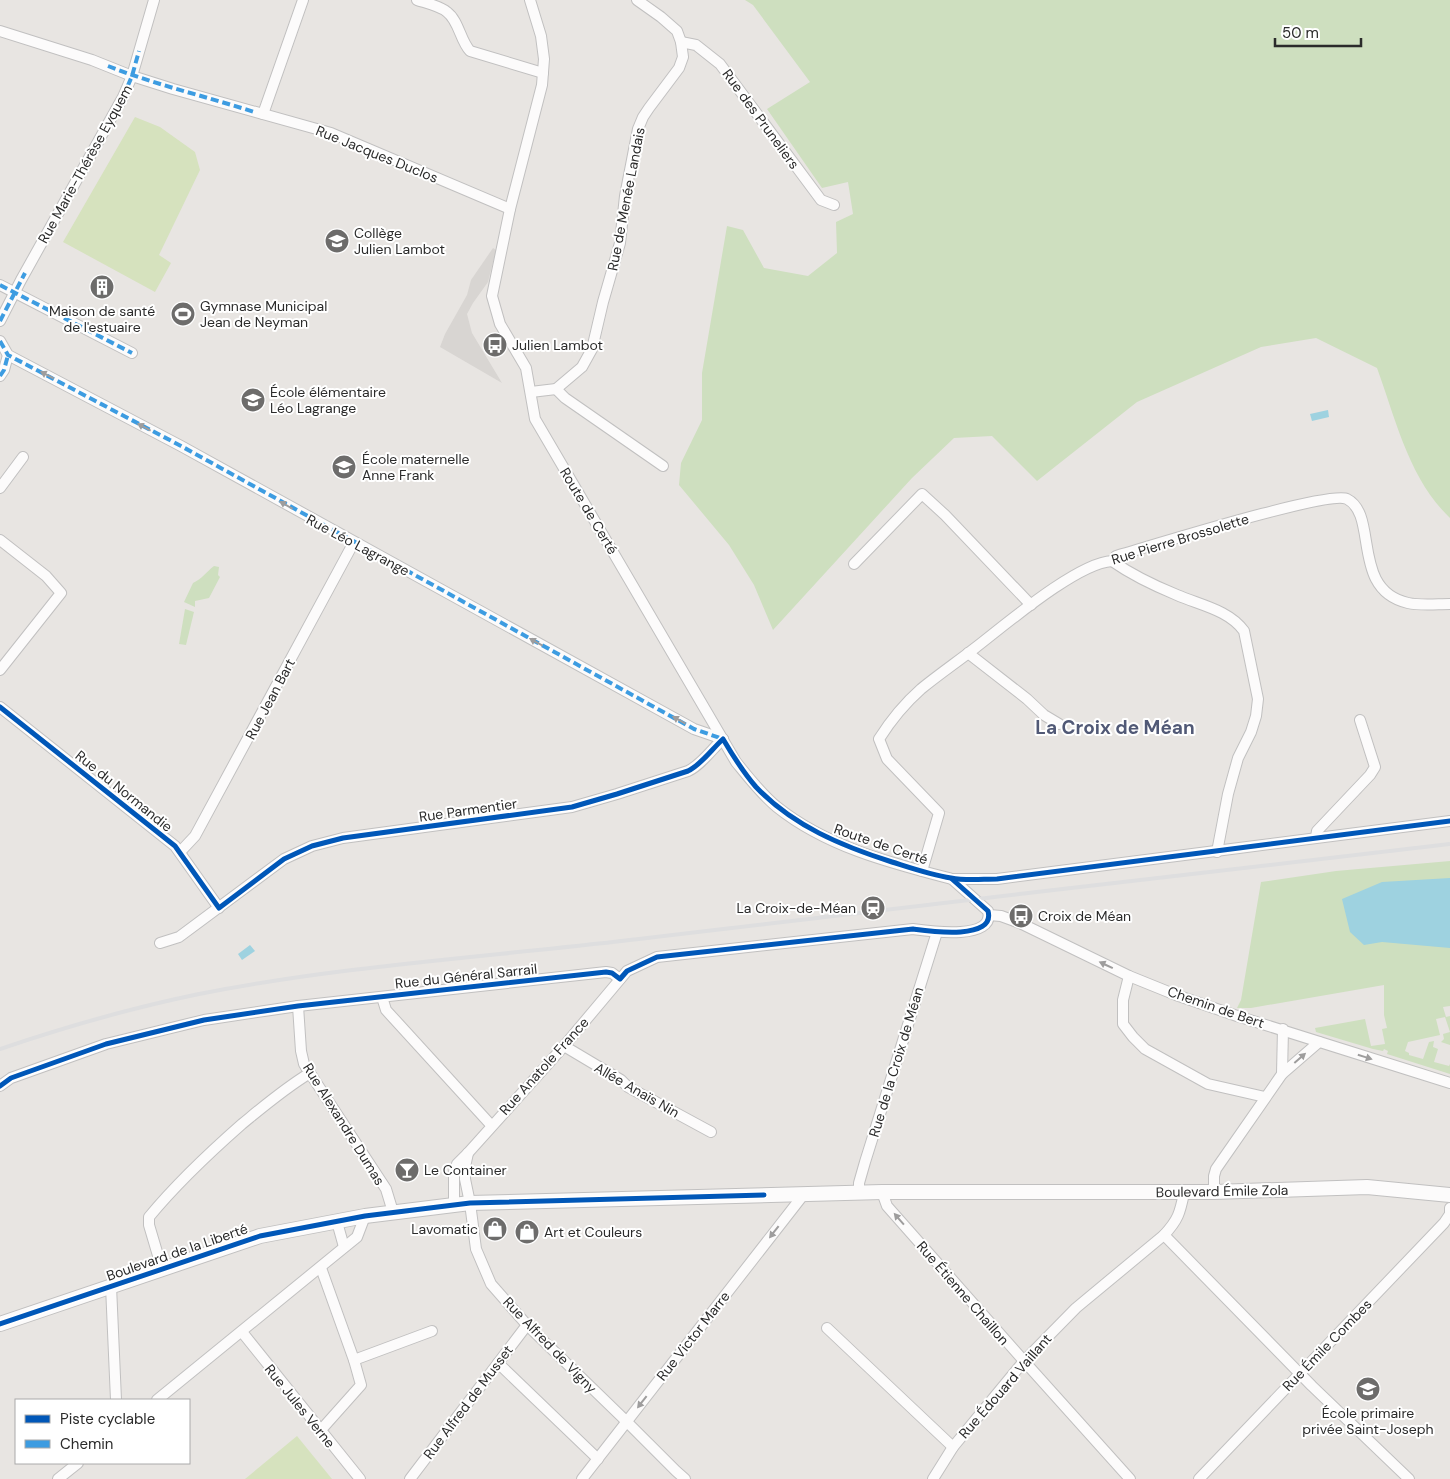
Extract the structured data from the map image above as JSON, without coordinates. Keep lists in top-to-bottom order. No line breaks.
{"streets":{"main road":["Boulevard Émile Zola","Boulevard de la Liberté"],"street":["Rue des Pruneliers","Rue Jacques Duclos","Rue Marie-Thérèse Eyquem","Rue de Menée Landais","Route de Certé","Rue Pierre Brossolette","Rue Léo Lagrange","Rue Jean Bart","Rue du Normandie","Rue Parmentier","Rue du Général Sarrail","Chemin de Bert","Rue de la Croix de Méan","Rue Anatole France","Allée Anaïs Nin","Rue Alexandre Dumas","Rue Étienne Chaillon","Rue Victor Marre","Rue Alfred de Vigny","Rue Émile Combes","Rue Édouard Vaillant","Rue Alfred de Musset","Rue Jules Verne"]},"crossings":[["Rue des Pruneliers","Rue de Menée Landais"],["Rue Jacques Duclos","Rue Marie-Thérèse Eyquem"],["Rue Jacques Duclos","Route de Certé"],["Route de Certé","Rue Pierre Brossolette"],["Route de Certé","Rue Léo Lagrange"],["Route de Certé","Rue Parmentier"],["Rue Léo Lagrange","Rue Jean Bart"],["Rue Léo Lagrange","Rue Parmentier"],["Rue Jean Bart","Rue du Normandie"],["Rue du Normandie","Rue Parmentier"],["Rue du Général Sarrail","Rue Anatole France"],["Rue du Général Sarrail","Rue Alexandre Dumas"],["Rue de la Croix de Méan","Boulevard Émile Zola"],["Rue Anatole France","Allée Anaïs Nin"],["Rue Anatole France","Boulevard de la Liberté"],["Rue Alexandre Dumas","Boulevard de la Liberté"],["Boulevard Émile Zola","Boulevard de la Liberté"],["Boulevard Émile Zola","Rue Étienne Chaillon"],["Boulevard Émile Zola","Rue Victor Marre"],["Boulevard Émile Zola","Rue Édouard Vaillant"],["Boulevard de la Liberté","Rue Victor Marre"],["Boulevard de la Liberté","Rue Alfred de Vigny"],["Rue Étienne Chaillon","Rue Édouard Vaillant"],["Rue Victor Marre","Rue Alfred de Vigny"],["Rue Alfred de Vigny","Rue Alfred de Musset"]],"one_way":["Rue Léo Lagrange","Rue Étienne Chaillon","Rue Victor Marre"],"districts":["La Croix de Méan"],"places":{"school or university":["Collège Julien Lambot","École élémentaire Léo Lagrange","École maternelle Anne Frank","École primaire privée Saint-Joseph"],"building":["Maison de santé de l'estuaire"],"sports":["Gymnase Municipal Jean de Neyman"],"bus stop":["Julien Lambot","Croix de Méan"],"station":["La Croix-de-Méan"],"bar":["Le Container"],"shop":["Lavomatic","Art et Couleurs"]},"legend":["Piste cyclable","Chemin"],"scale_bar":"50 m"}
